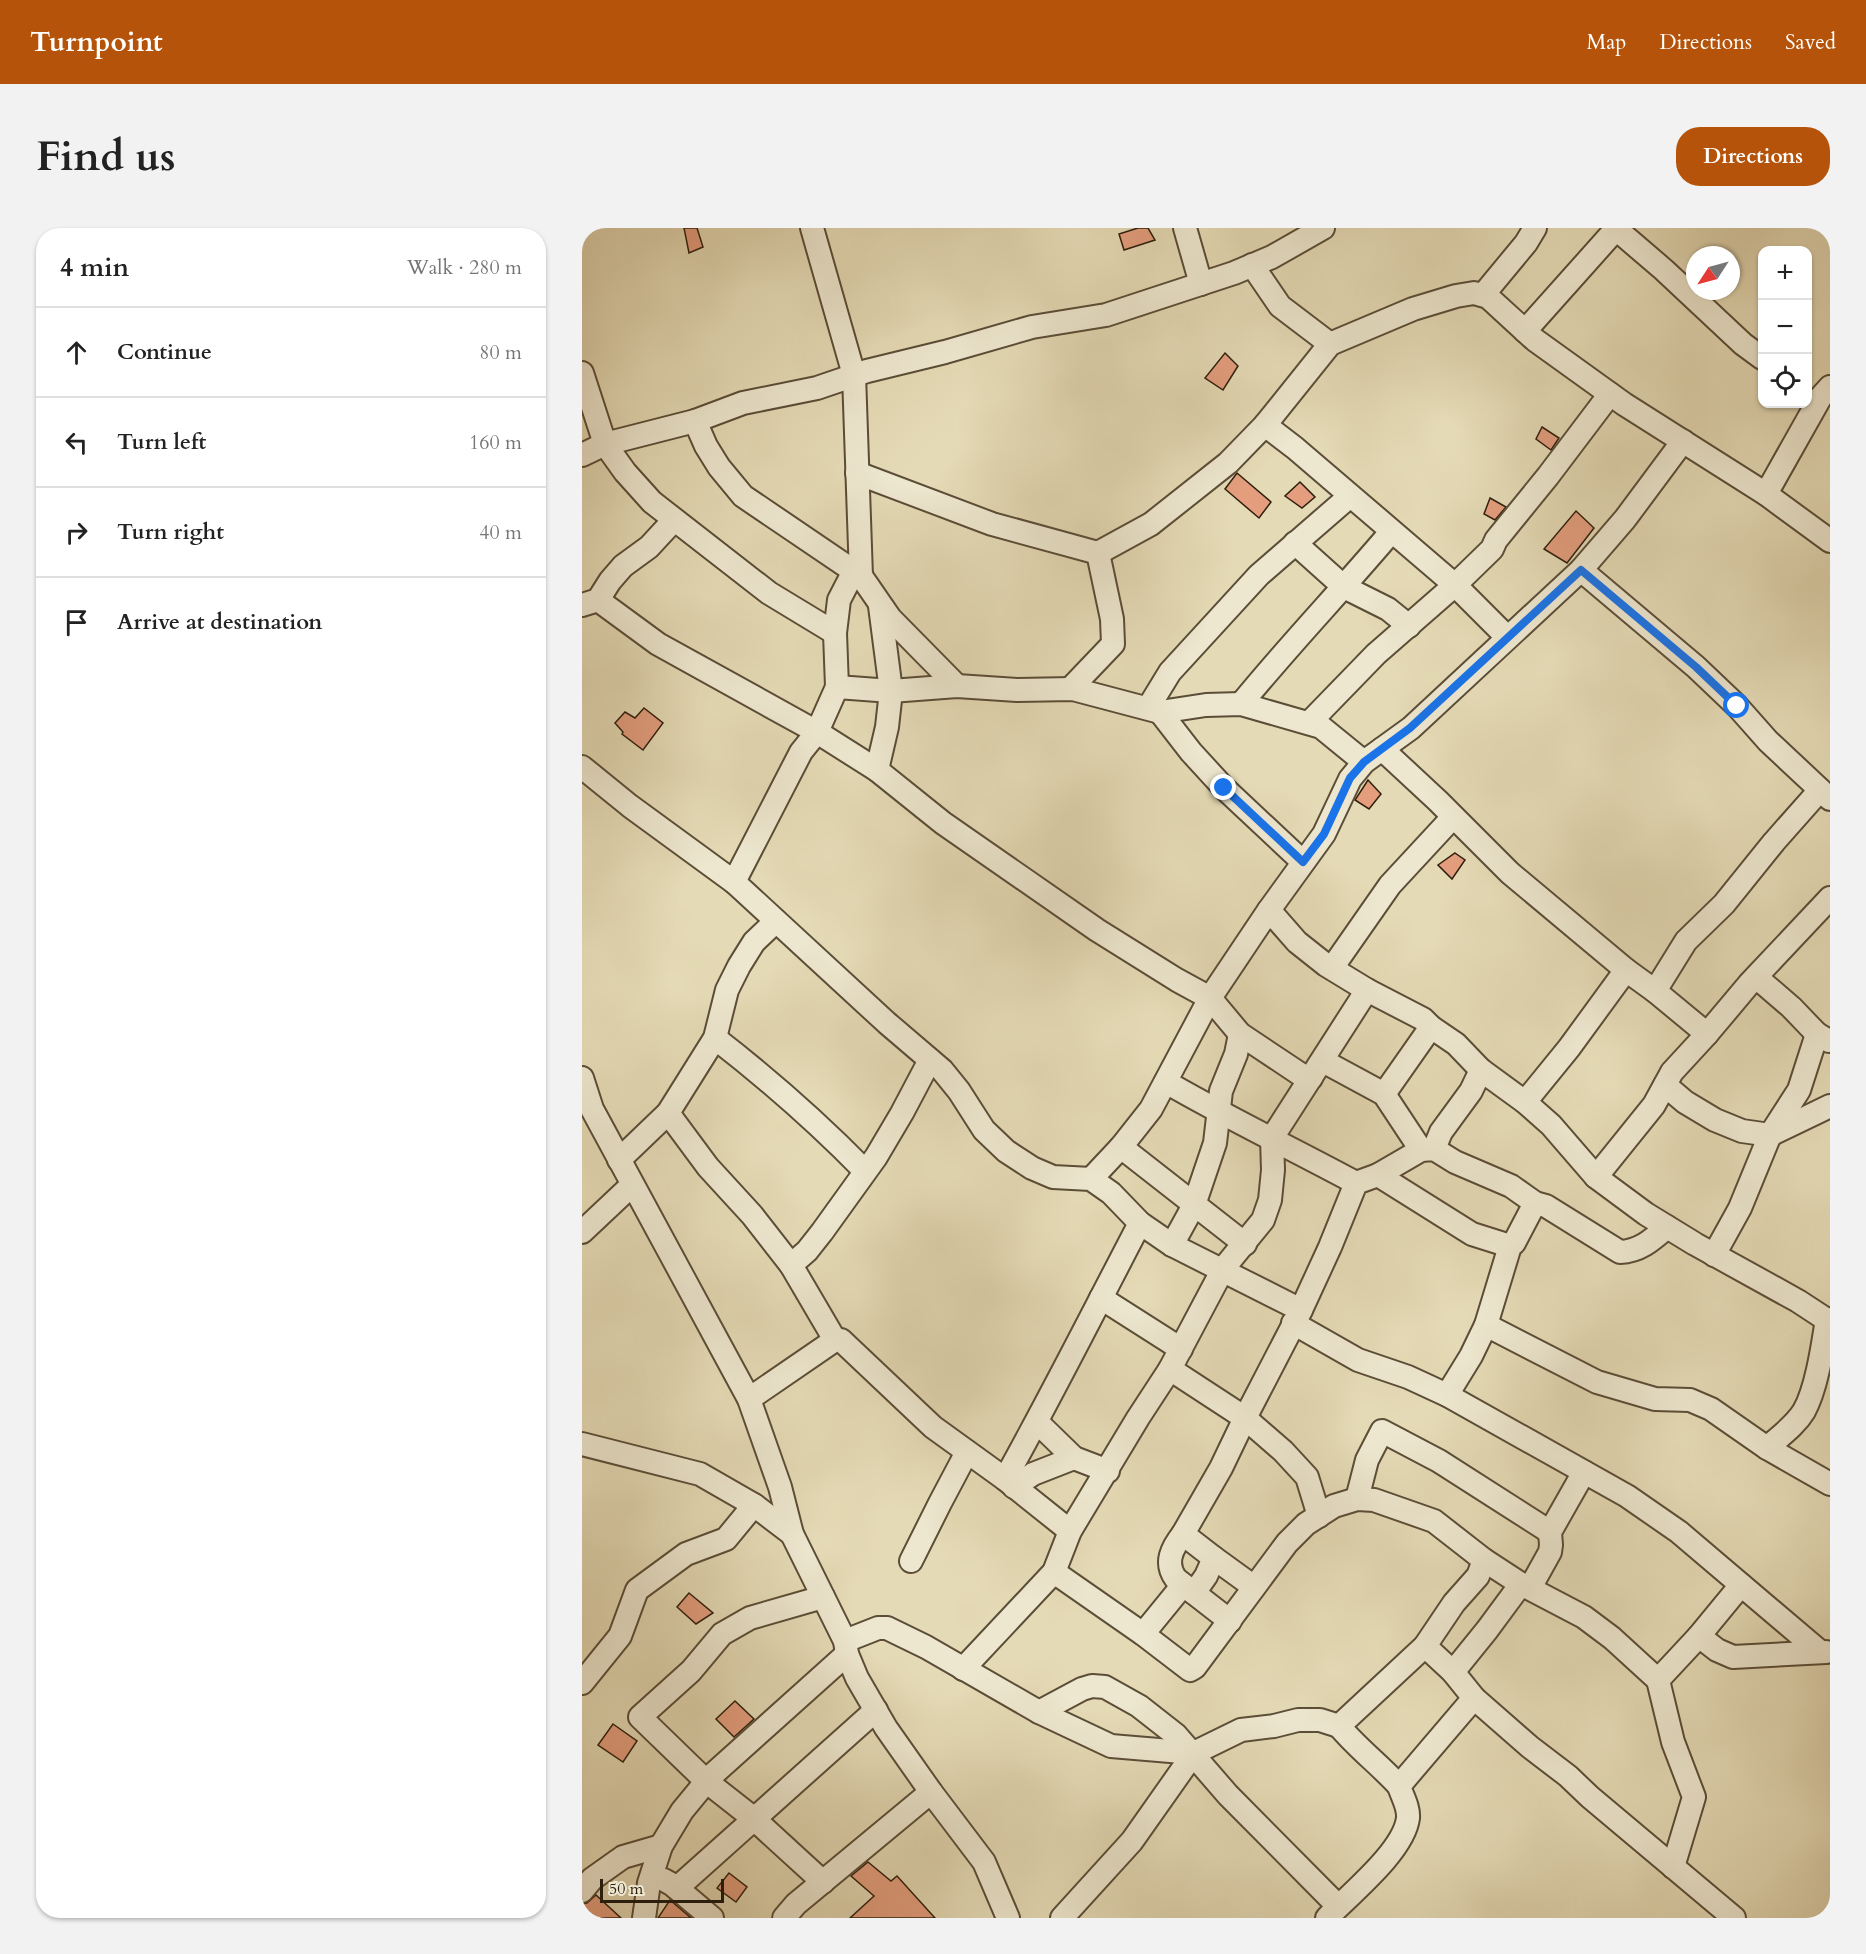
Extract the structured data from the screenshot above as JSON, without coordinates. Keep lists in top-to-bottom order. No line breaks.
{"scale_bar":"50 m","north":"bottom left","page":{"header":"Turnpoint","nav":["Map","Directions","Saved"],"buttons":"Directions","title":"Find us","heading":["4 min","Walk · 280 m"],"map_buttons":["+","−"],"list":[["Continue","80 m"],["Turn left","160 m"],["Turn right","40 m"],"Arrive at destination"],"scale":"50 m"}}
